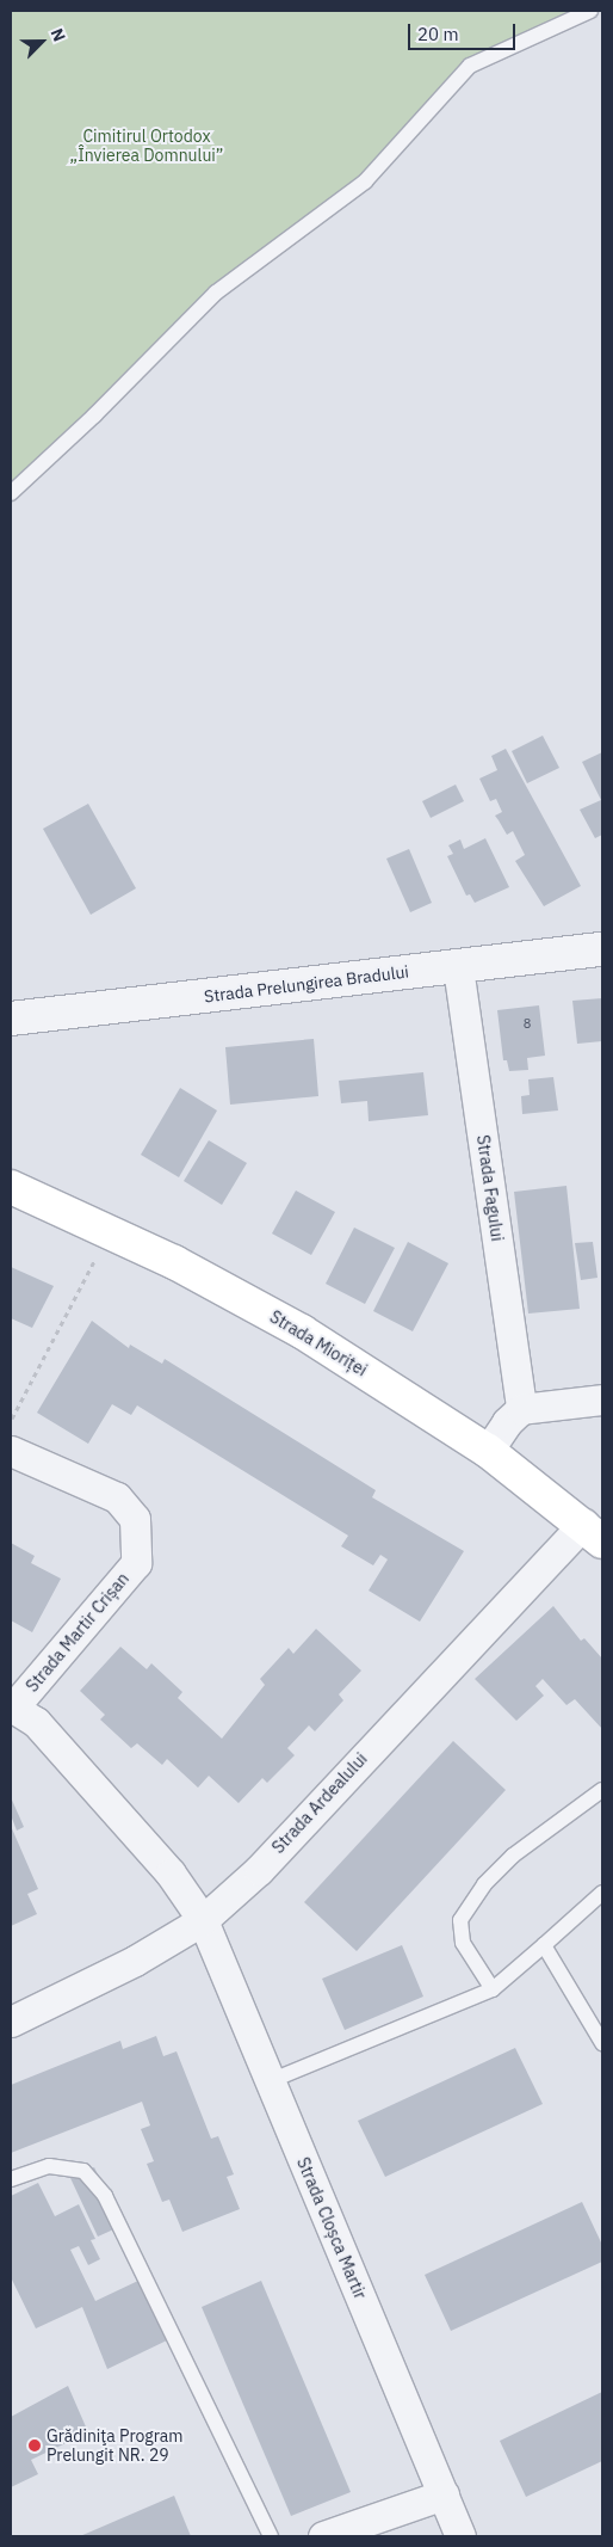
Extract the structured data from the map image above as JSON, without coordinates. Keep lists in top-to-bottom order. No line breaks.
{"streets":{"main road":["Strada Mioriței"],"street":["Strada Prelungirea Bradului","Strada Fagului","Strada Martir Crișan","Strada Ardealului","Strada Cloșca Martir"]},"crossings":[["Strada Prelungirea Bradului","Strada Fagului"],["Strada Mioriței","Strada Ardealului"],["Strada Martir Crișan","Strada Ardealului"],["Strada Martir Crișan","Strada Cloșca Martir"],["Strada Ardealului","Strada Cloșca Martir"]],"parks":["Cimitirul Ortodox „Învierea Domnului”"],"places":["Grădiniţa Program Prelungit NR. 29"],"house_numbers":["8"],"scale_bar":"20 m","north":"top right"}
